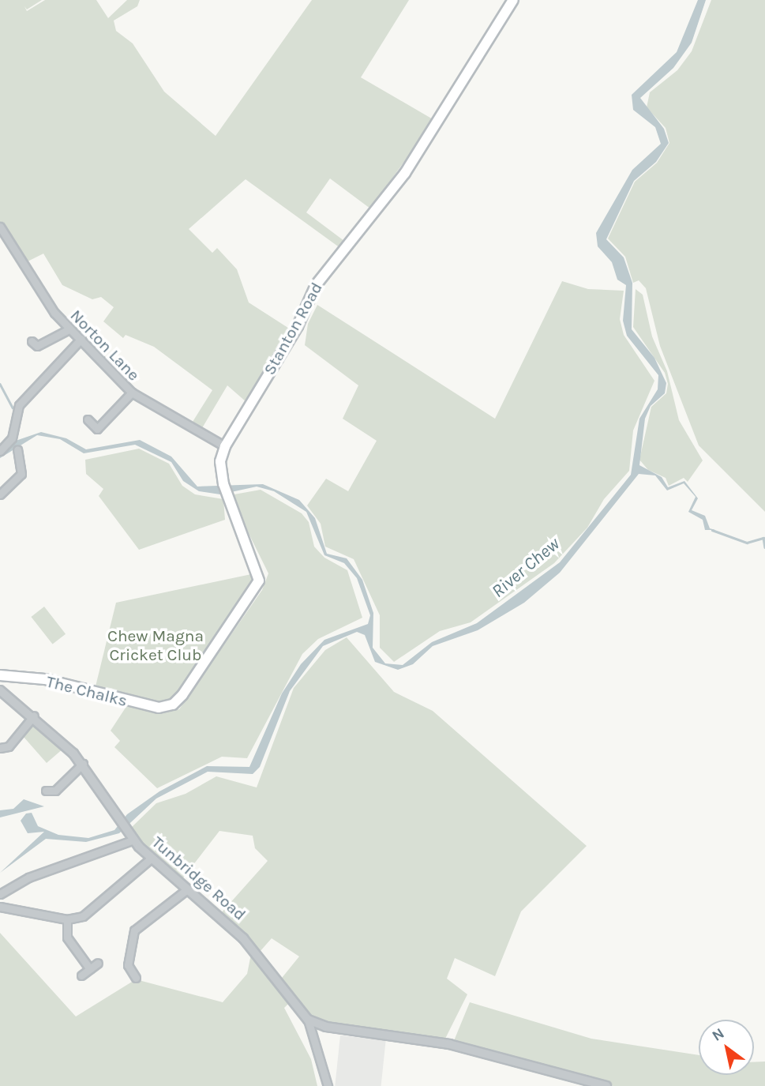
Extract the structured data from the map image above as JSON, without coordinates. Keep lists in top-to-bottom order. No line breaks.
{"streets":{"main road":["Stanton Road","The Chalks"],"street":["Norton Lane","Tunbridge Road"]},"crossings":[["Stanton Road","Norton Lane"],["Stanton Road","The Chalks"]],"water":["River Chew"],"parks":["Chew Magna Cricket Club"],"north":"top left"}
